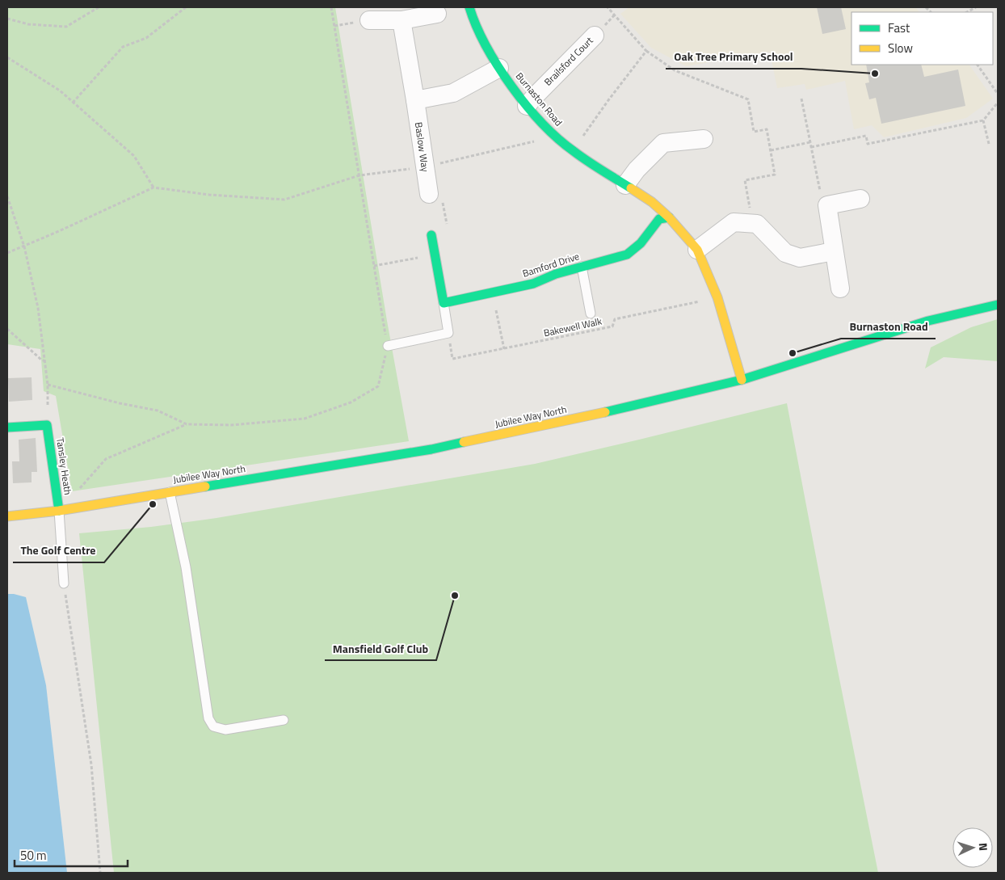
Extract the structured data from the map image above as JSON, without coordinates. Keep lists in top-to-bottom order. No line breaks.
{"streets":{"street":["Brailsford Court","Burnaston Road","Baslow Way","Bamford Drive","Jubilee Way North","Tansley Heath"],"path":["Bakewell Walk"]},"crossings":[["Brailsford Court","Burnaston Road"],["Burnaston Road","Bamford Drive"],["Burnaston Road","Bakewell Walk"],["Burnaston Road","Jubilee Way North"],["Jubilee Way North","Tansley Heath"]],"places":["Oak Tree Primary School","Burnaston Road","The Golf Centre","Mansfield Golf Club"],"legend":["Fast","Slow"],"scale_bar":"50 m","north":"right"}
